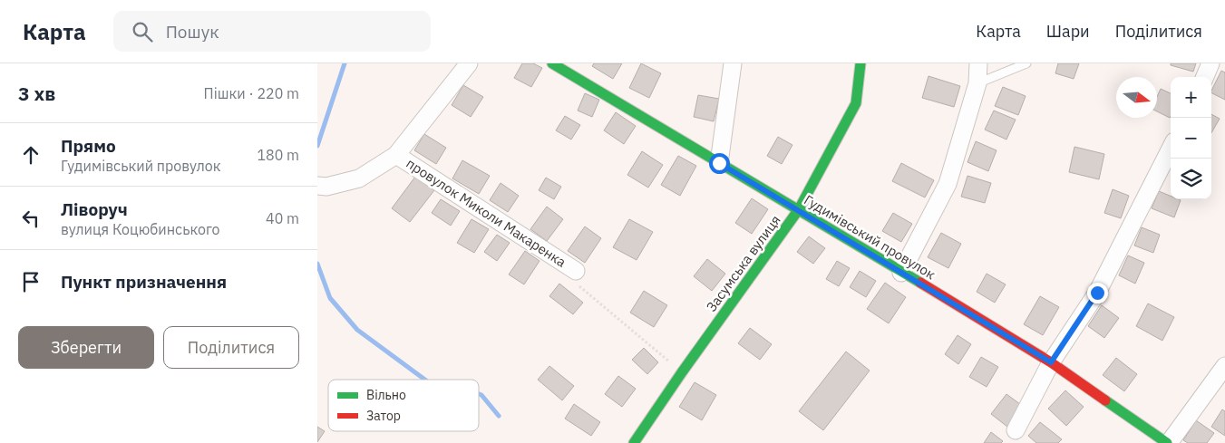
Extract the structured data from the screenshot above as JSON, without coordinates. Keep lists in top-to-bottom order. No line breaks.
{"streets":{"street":["провулок Миколи Макаренка","Гудимівський провулок","Засумська вулиця"]},"crossings":[["Гудимівський провулок","Засумська вулиця"]],"legend":["Вільно","Затор"],"north":"right","page":{"header":"Карта","search":"Пошук","nav":["Карта","Шари","Поділитися"],"heading":["3 хв","Пішки · 220 m"],"map_buttons":["+","−"],"list":[["Прямо","Гудимівський провулок","180 m"],["Ліворуч","вулиця Коцюбинського","40 m"],"Пункт призначення"],"buttons":["Зберегти","Поділитися"]}}
